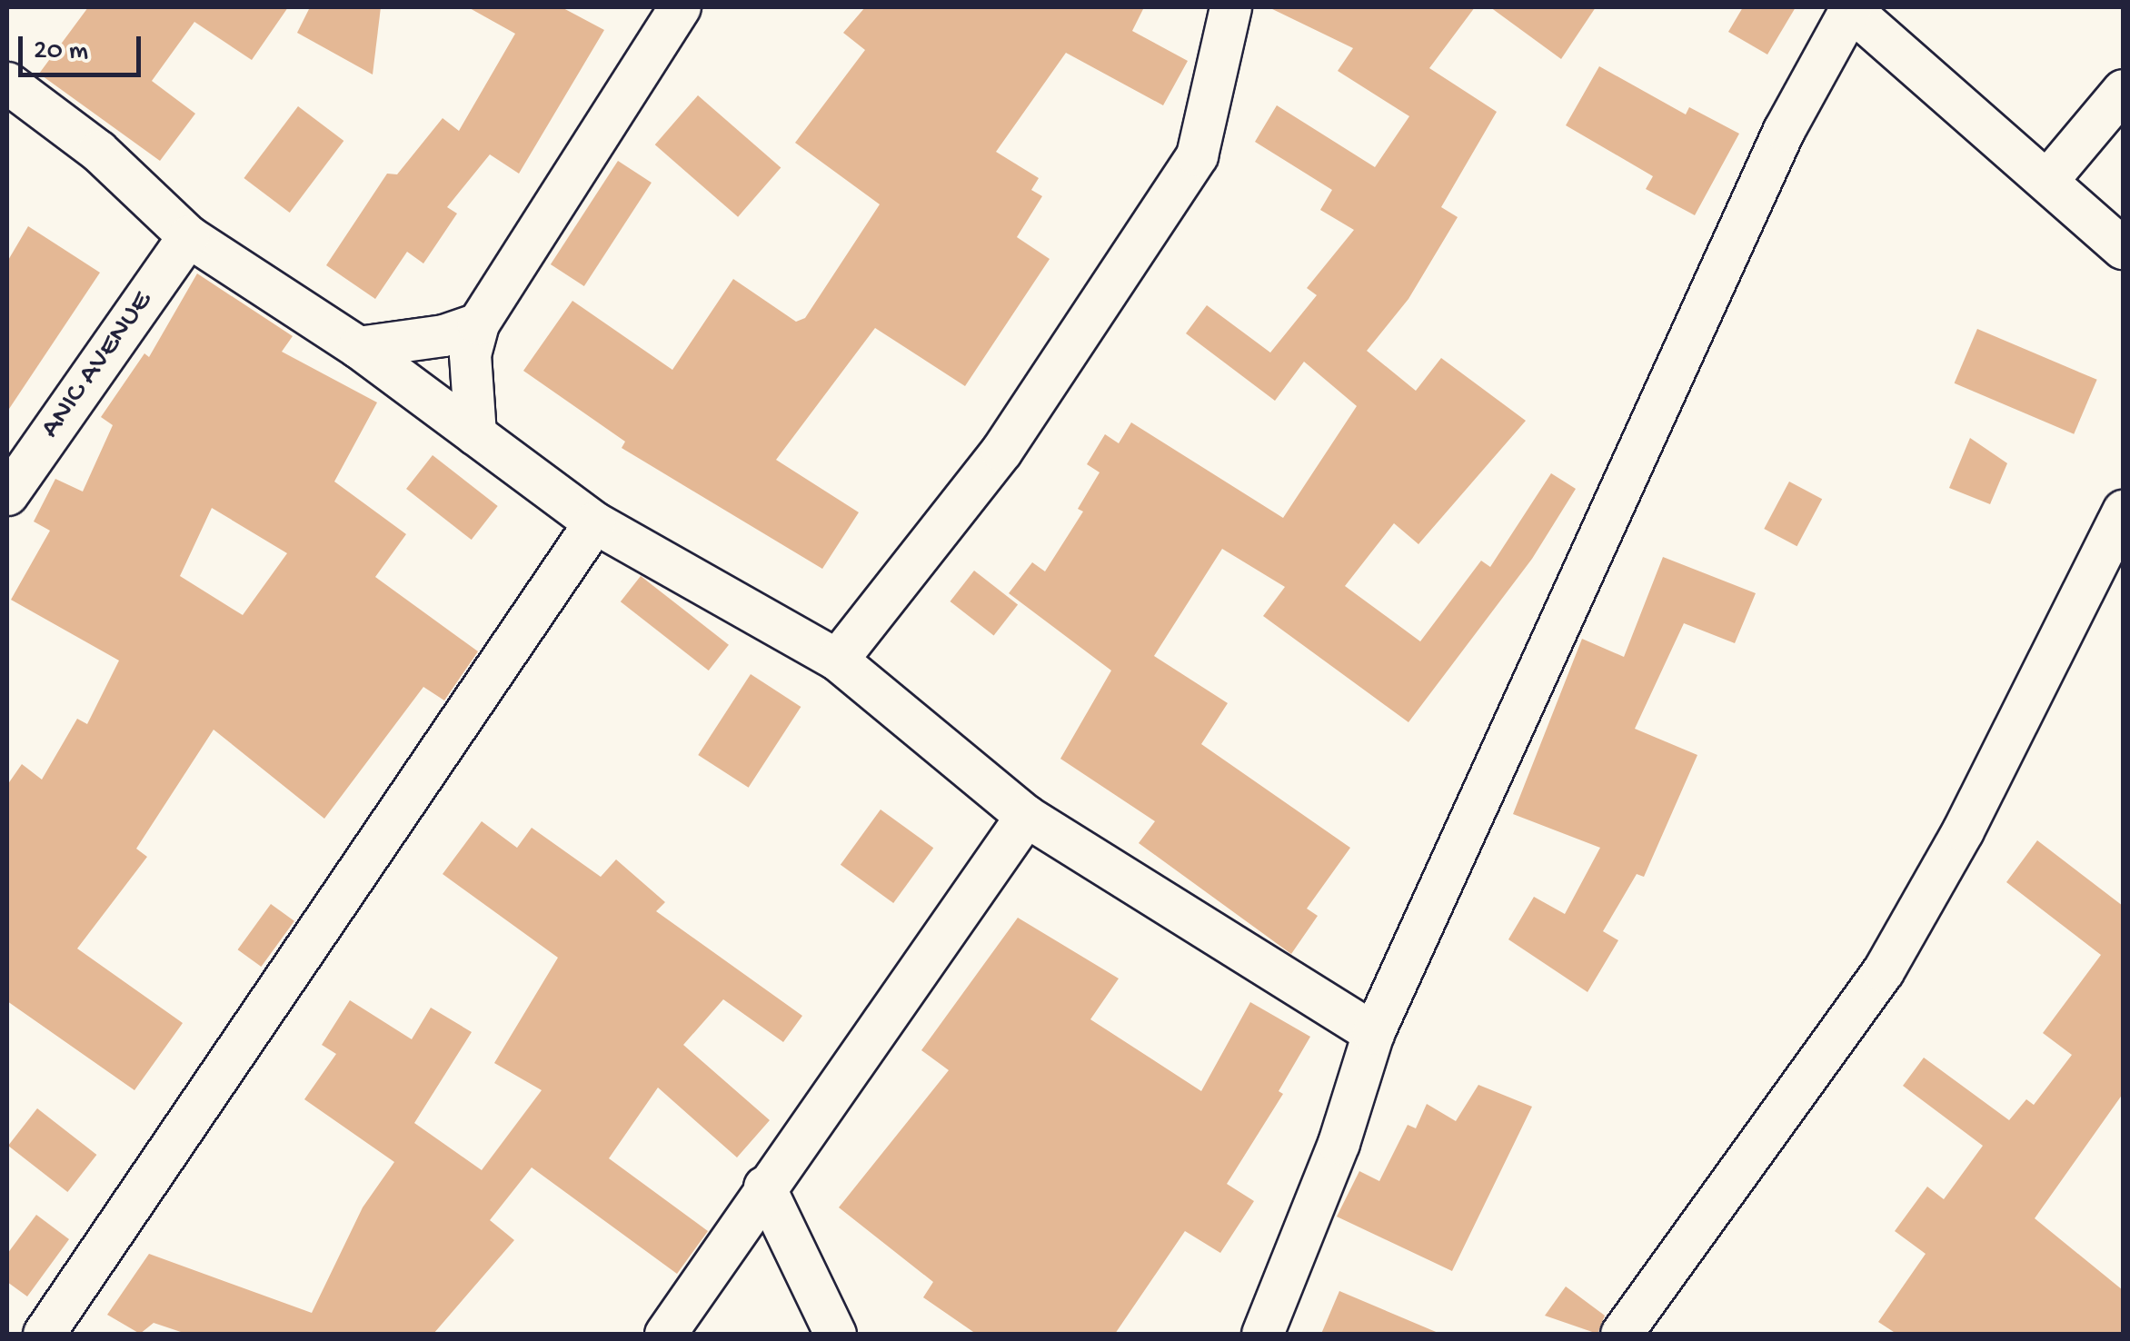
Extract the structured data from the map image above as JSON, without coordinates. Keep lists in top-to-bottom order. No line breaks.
{"streets":{"street":["ANIC AVENUE"]},"scale_bar":"20 m"}
